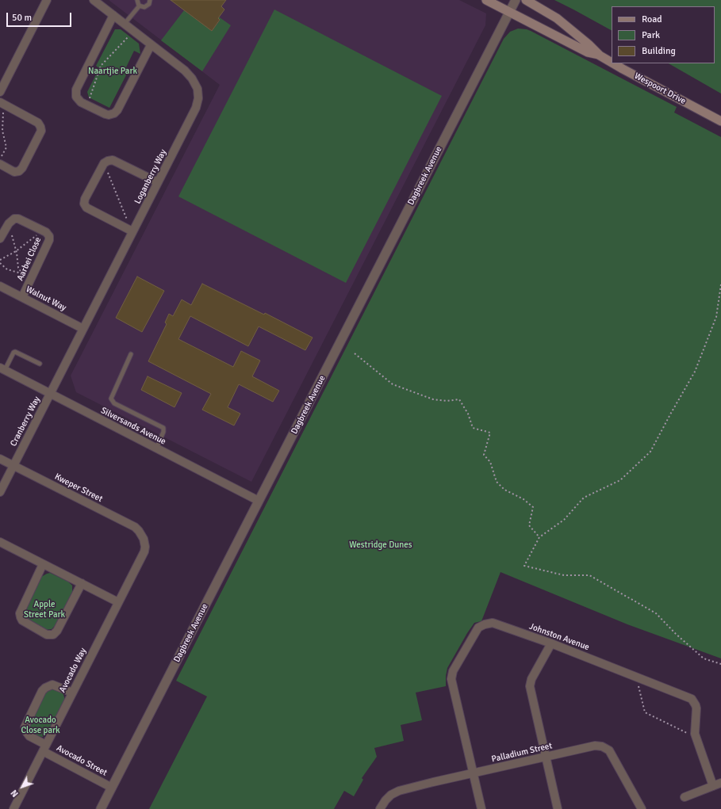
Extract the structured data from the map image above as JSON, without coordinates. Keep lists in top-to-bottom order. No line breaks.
{"streets":{"main road":["Wespoort Drive"],"street":["Dagbreek Avenue","Loganberry Way","Aarbei Close","Walnut Way","Cranberry Way","Silversands Avenue","Kweper Street","Johnston Avenue","Avocado Way","Palladium Street","Avocado Street"]},"crossings":[["Wespoort Drive","Dagbreek Avenue"],["Dagbreek Avenue","Silversands Avenue"],["Dagbreek Avenue","Avocado Street"],["Loganberry Way","Walnut Way"],["Loganberry Way","Cranberry Way"],["Loganberry Way","Silversands Avenue"],["Aarbei Close","Walnut Way"],["Cranberry Way","Silversands Avenue"],["Cranberry Way","Kweper Street"],["Kweper Street","Avocado Way"],["Johnston Avenue","Palladium Street"],["Avocado Way","Avocado Street"]],"parks":["Naartjie Park","Westridge Dunes","Apple Street Park","Avocado Close park"],"legend":["Road","Park","Building"],"scale_bar":"50 m","north":"bottom left"}
